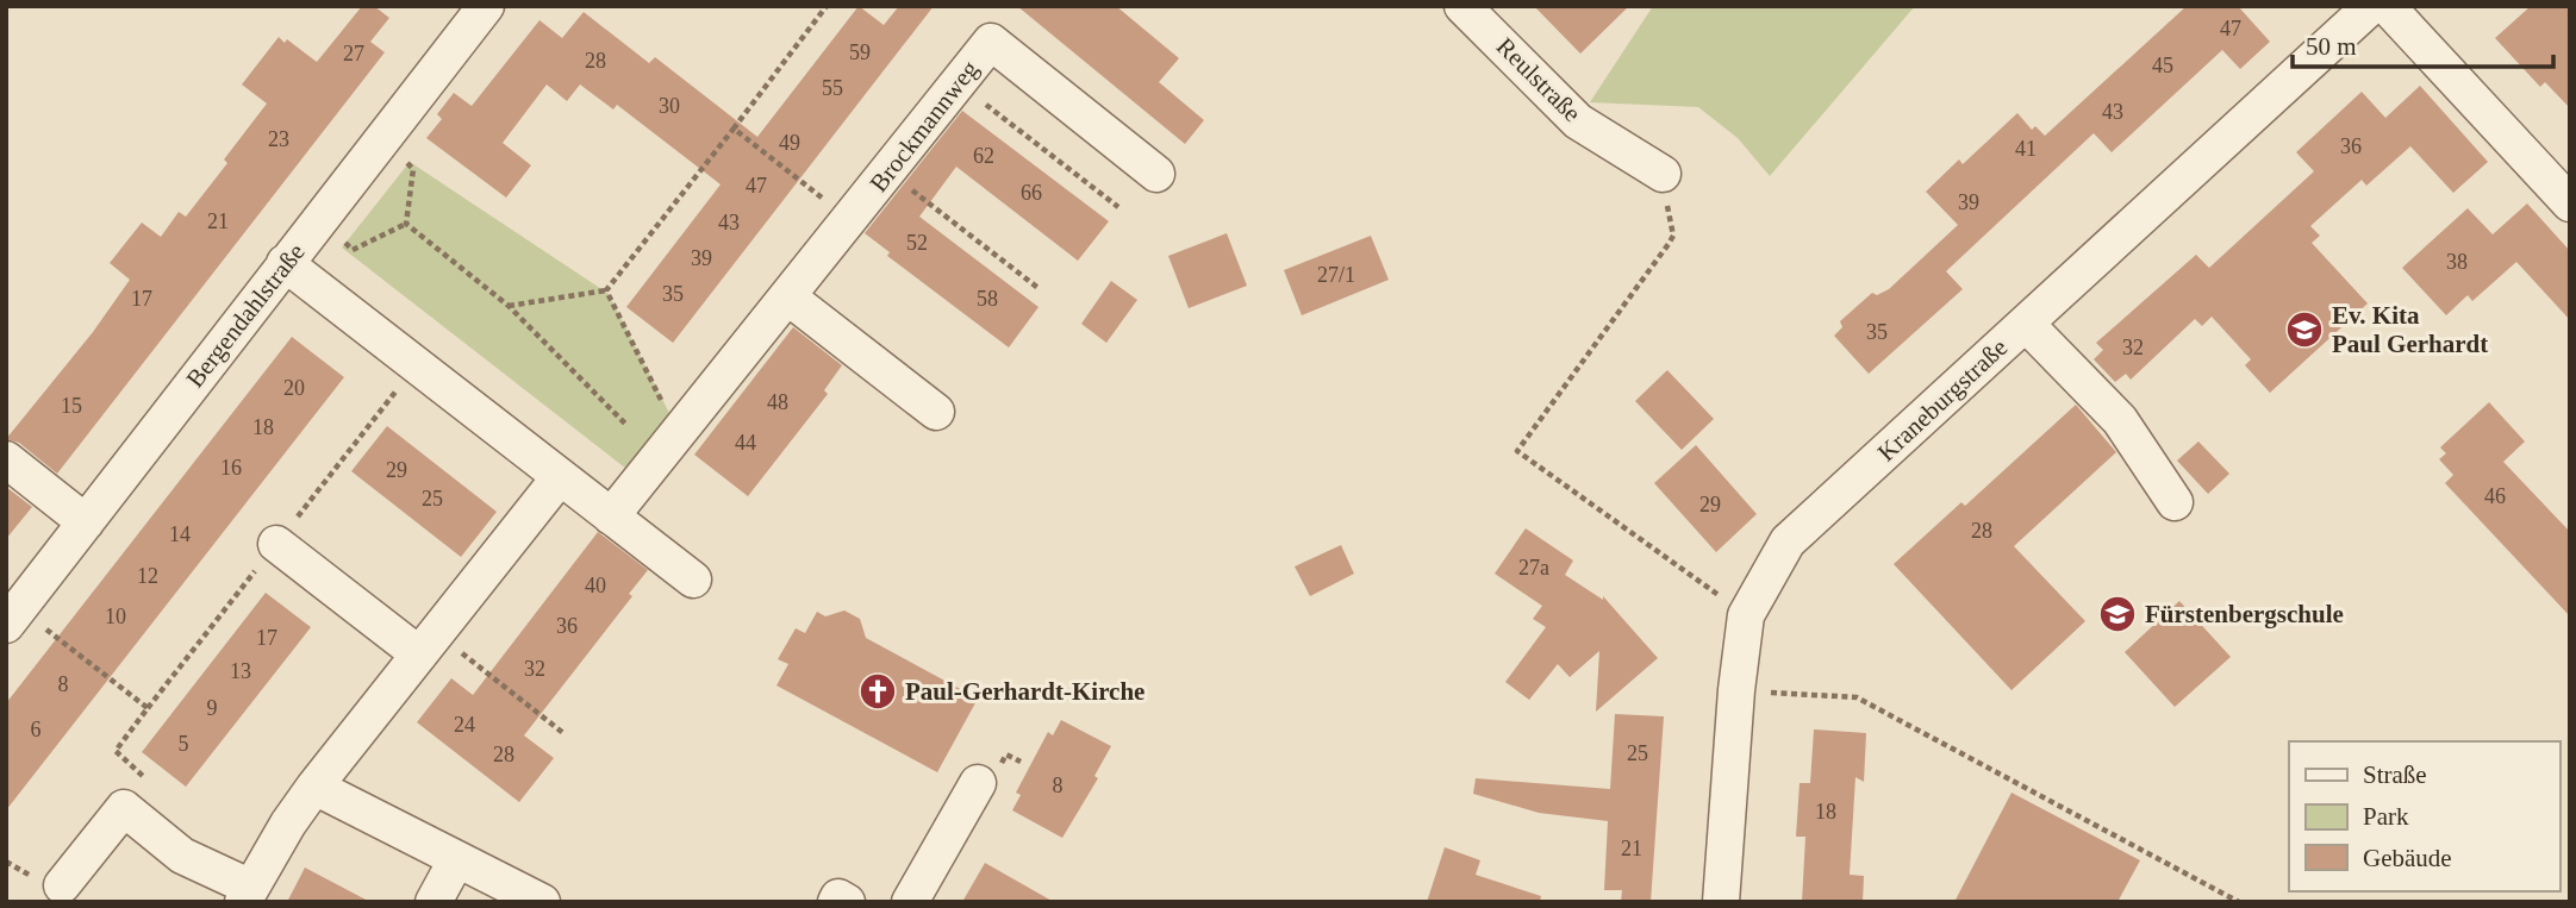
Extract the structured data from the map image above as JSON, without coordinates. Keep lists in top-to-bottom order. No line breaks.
{"streets":{"street":["Reulstraße","Brockmannweg","Bergendahlstraße","Kraneburgstraße"]},"places":{"school or university":["Ev. Kita Paul Gerhardt","Fürstenbergschule"],"church":["Paul-Gerhardt-Kirche"]},"house_numbers":["47","59","27","28","45","55","30","43","23","49","36","41","62","47","66","39","21","43","52","39","38","27/1","35","17","58","35","32","20","48","15","18","44","16","29","46","25","29","28","14","27a","12","40","10","36","17","32","13","8","9","24","6","5","25","28","8","18","21"],"legend":["Straße","Park","Gebäude"],"scale_bar":"50 m"}
